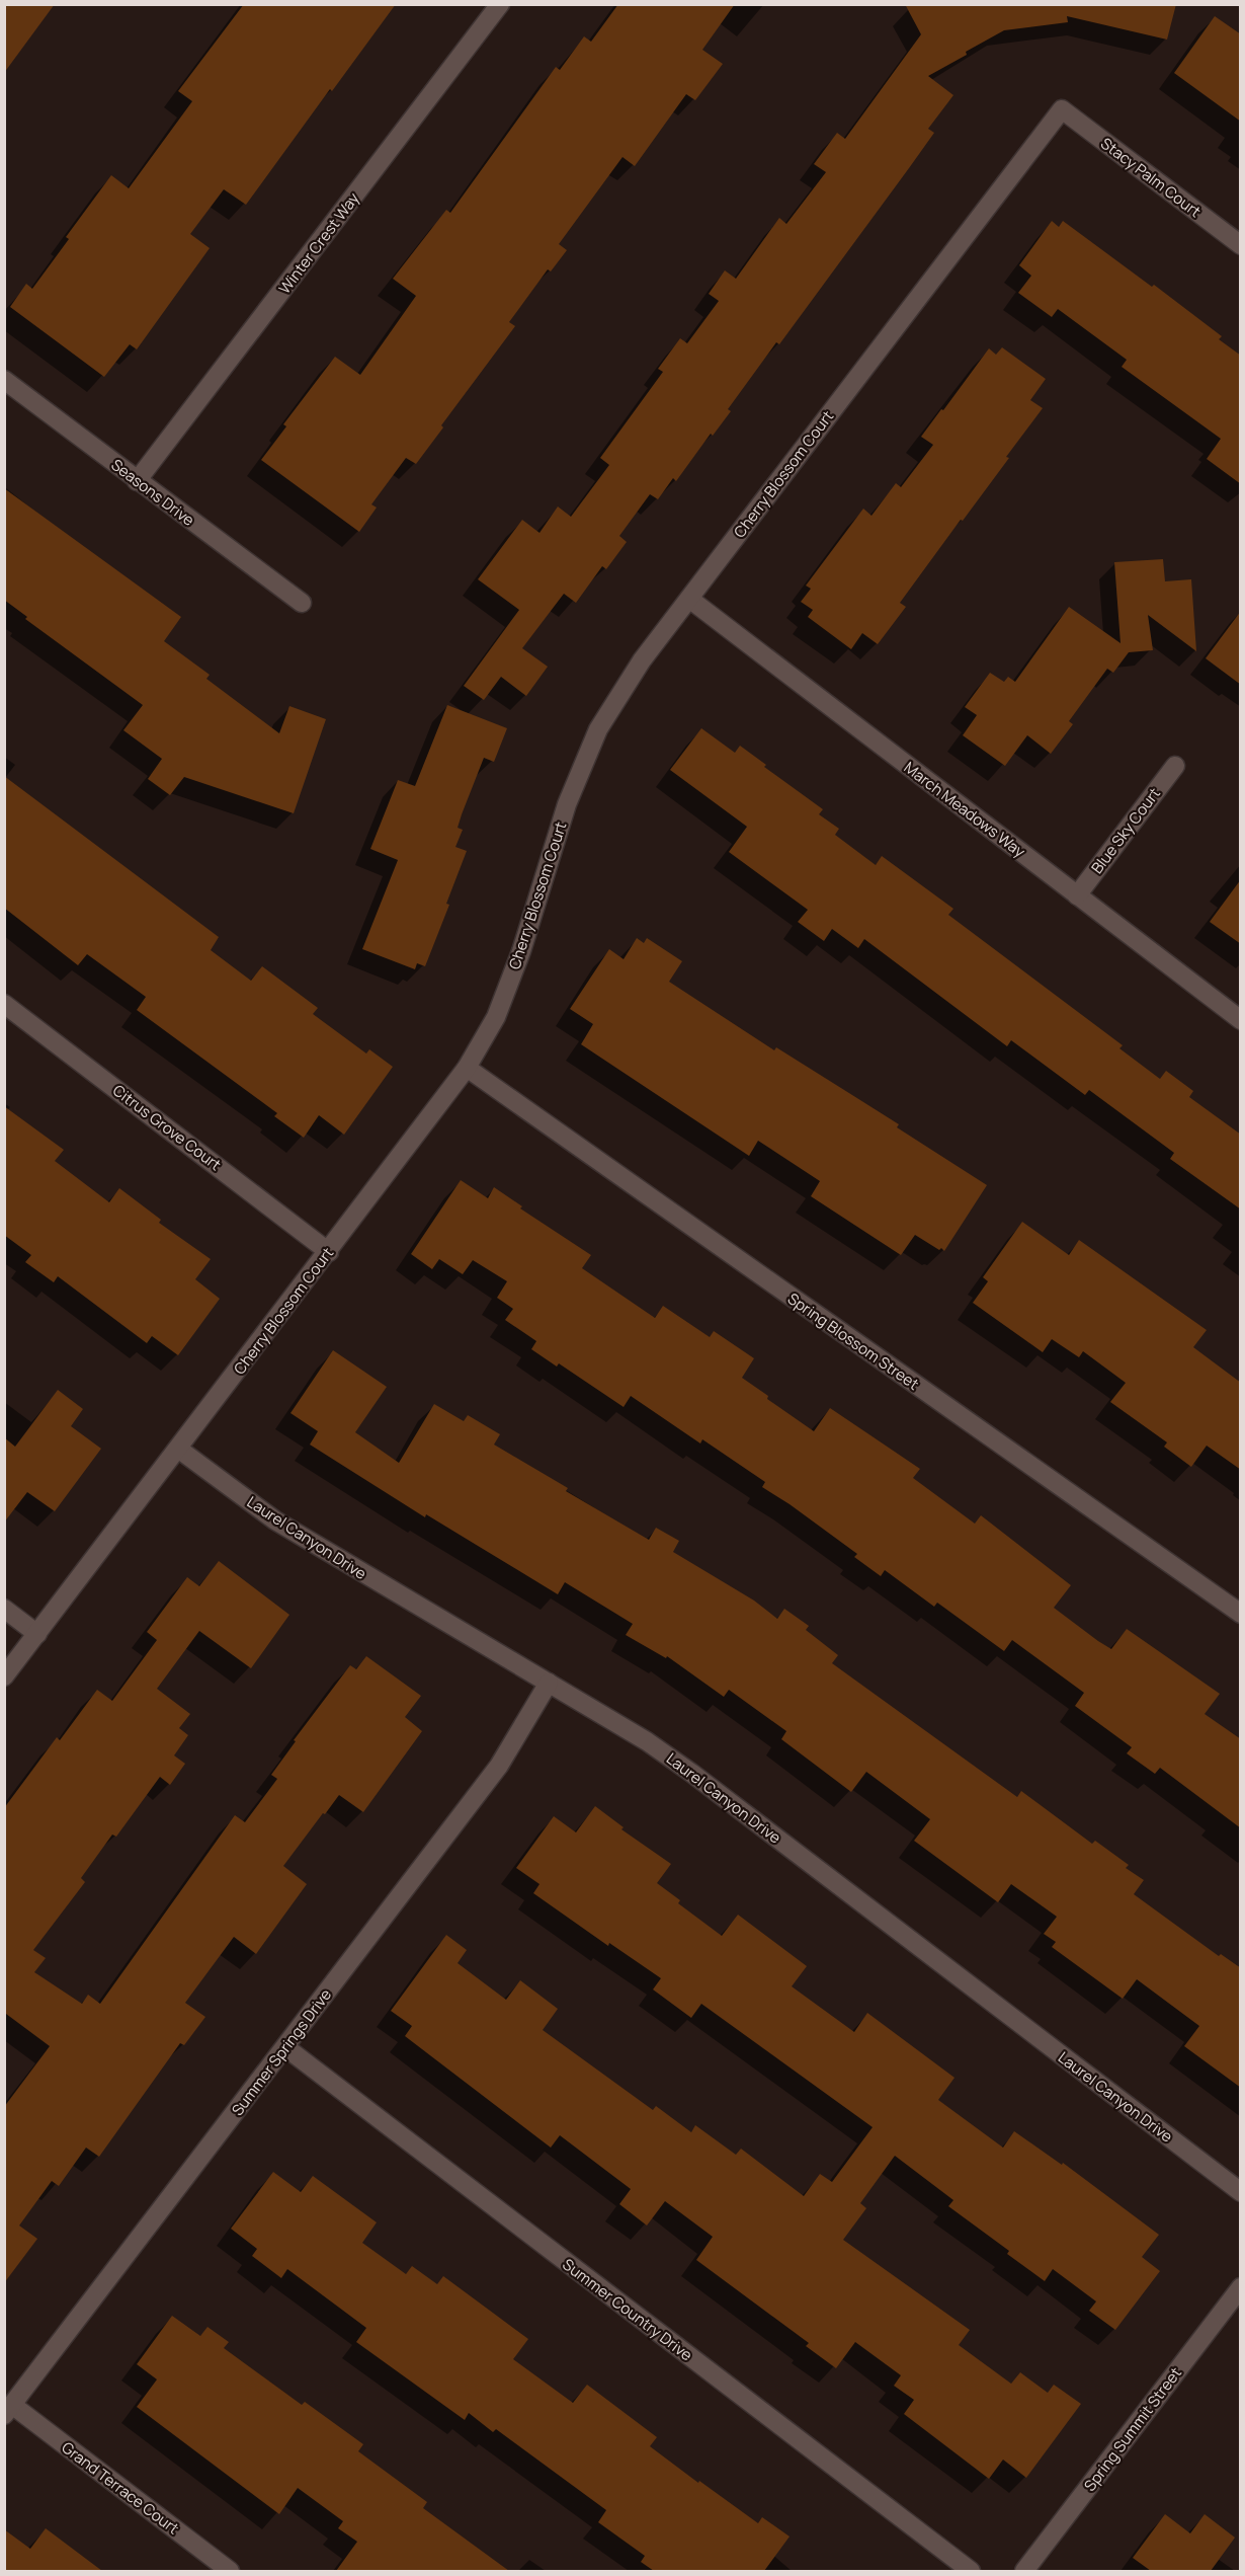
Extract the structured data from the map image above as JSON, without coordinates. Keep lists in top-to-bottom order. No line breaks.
{"streets":{"street":["Stacy Palm Court","Winter Crest Way","Cherry Blossom Court","Seasons Drive","March Meadows Way","Blue Sky Court","Citrus Grove Court","Spring Blossom Street","Laurel Canyon Drive","Summer Springs Drive","Summer Country Drive","Spring Summit Street","Grand Terrace Court"]},"crossings":[["Stacy Palm Court","Cherry Blossom Court"],["Winter Crest Way","Seasons Drive"],["Cherry Blossom Court","March Meadows Way"],["Cherry Blossom Court","Citrus Grove Court"],["Cherry Blossom Court","Spring Blossom Street"],["Cherry Blossom Court","Laurel Canyon Drive"],["March Meadows Way","Blue Sky Court"],["Laurel Canyon Drive","Summer Springs Drive"],["Summer Springs Drive","Summer Country Drive"],["Summer Springs Drive","Grand Terrace Court"]]}
